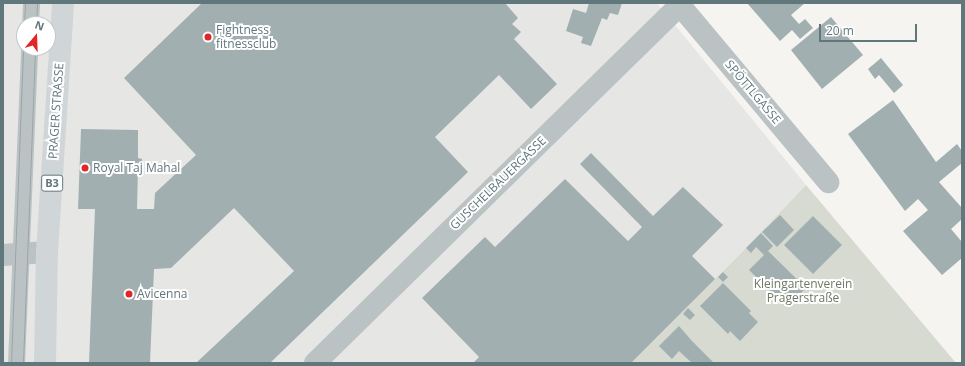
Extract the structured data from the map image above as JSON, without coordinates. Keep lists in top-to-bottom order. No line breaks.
{"streets":{"main road":["PRAGER STRASSE","B3"],"street":["SPÖTTLGASSE","GUSCHELBAUERGASSE"]},"crossings":[["SPÖTTLGASSE","GUSCHELBAUERGASSE"]],"parks":["Kleingartenverein Pragerstraße"],"places":["Fightness fitnessclub","Royal Taj Mahal","Avicenna"],"scale_bar":"20 m","north":"top"}
